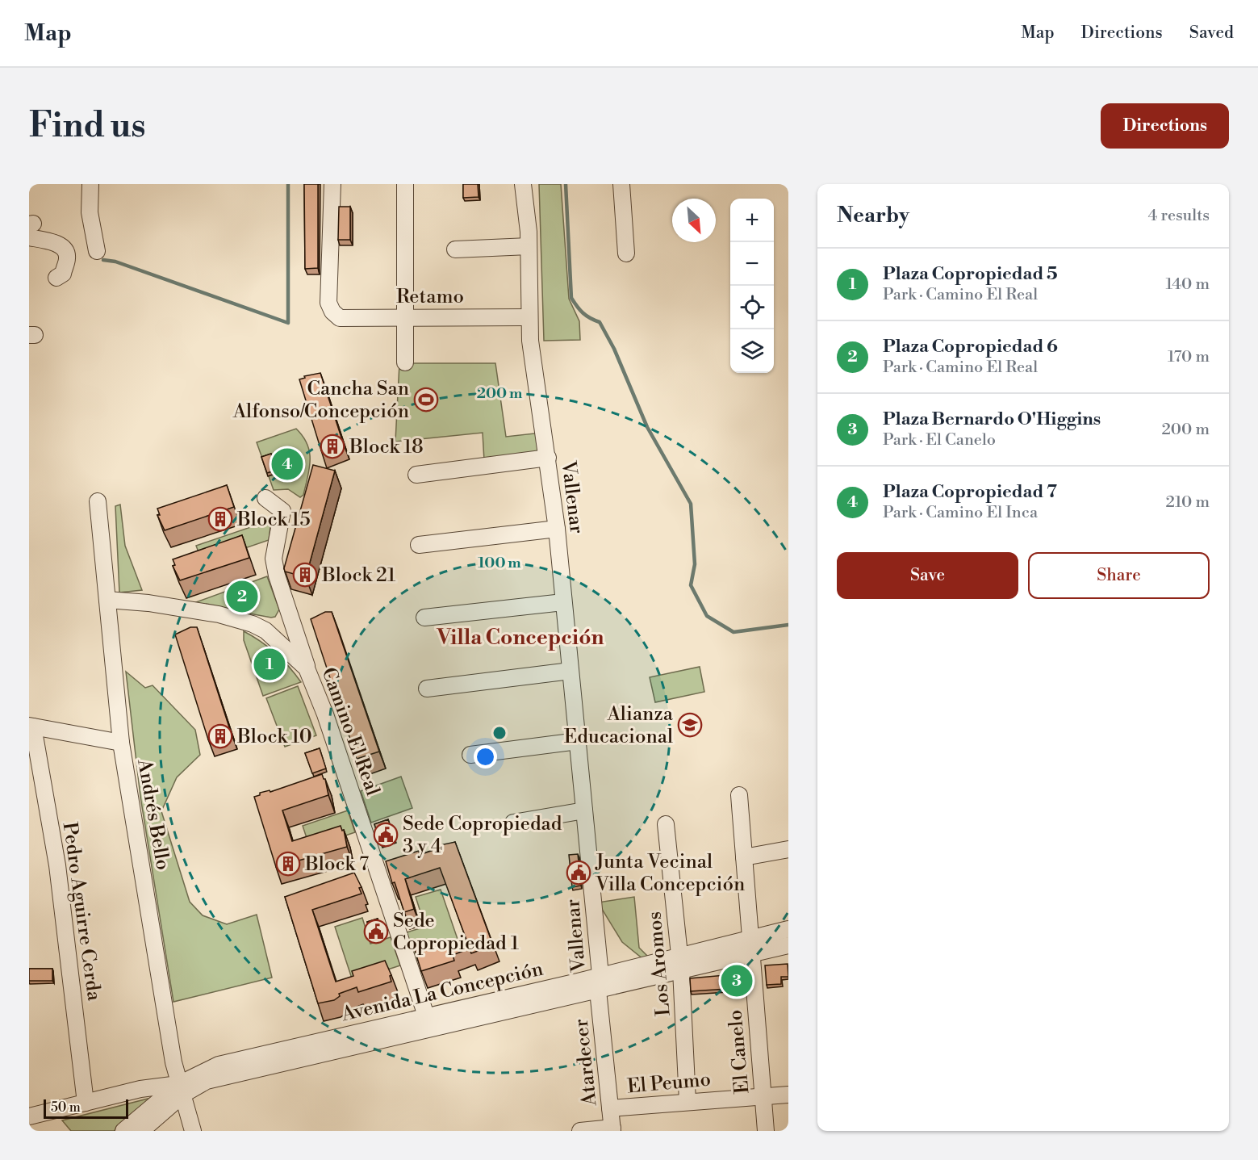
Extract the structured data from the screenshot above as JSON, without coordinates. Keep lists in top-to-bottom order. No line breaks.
{"streets":{"street":["Retamo","Vallenar","Camino El Real","Andrés Bello","Pedro Aguirre Cerda","Los Aromos","Avenida La Concepción","El Canelo","Atardecer","El Peumo"]},"crossings":[["Retamo","Vallenar"],["Vallenar","Avenida La Concepción"],["Vallenar","Atardecer"],["Camino El Real","Andrés Bello"],["Camino El Real","Avenida La Concepción"],["Andrés Bello","Avenida La Concepción"],["Los Aromos","Avenida La Concepción"],["Los Aromos","El Peumo"],["Avenida La Concepción","El Canelo"],["Avenida La Concepción","Atardecer"],["El Canelo","El Peumo"],["Atardecer","El Peumo"]],"districts":["Villa Concepción"],"places":{"sports":["Cancha San Alfonso/Concepción"],"building":["Block 18","Block 15","Block 21","Block 10","Block 7"],"school or university":["Alianza Educacional"],"public building":["Sede Copropiedad 3 y 4","Junta Vecinal Villa Concepción","Sede Copropiedad 1"]},"scale_bar":"50 m","north":"bottom right","page":{"header":"Map","nav":["Map","Directions","Saved"],"buttons":["Directions",["Save","Share"]],"title":"Find us","heading":["Nearby","4 results"],"map_buttons":["+","−"],"list":[{"mark":"1","name":"Plaza Copropiedad 5","note":"Park · Camino El Real","value":"140 m"},{"mark":"2","name":"Plaza Copropiedad 6","note":"Park · Camino El Real","value":"170 m"},{"mark":"3","name":"Plaza Bernardo O'Higgins","note":"Park · El Canelo","value":"200 m"},{"mark":"4","name":"Plaza Copropiedad 7","note":"Park · Camino El Inca","value":"210 m"}],"pins":["4","2","1","3"],"scale":"50 m"},"rings":["200 m","100 m"]}
